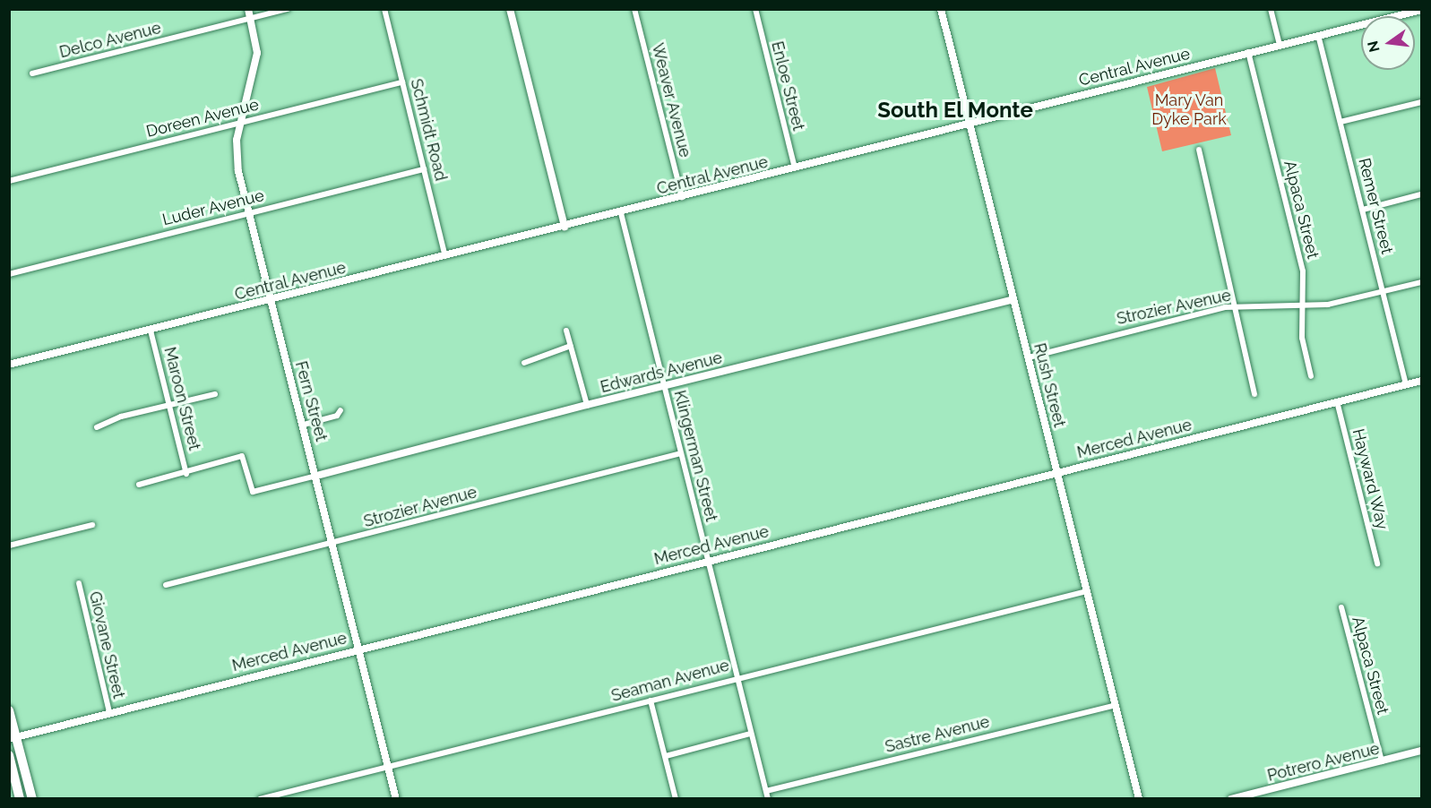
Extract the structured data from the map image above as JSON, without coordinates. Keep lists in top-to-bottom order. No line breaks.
{"streets":{"street":["Delco Avenue","Central Avenue","Enloe Street","Weaver Avenue","Doreen Avenue","Schmidt Road","Remer Street","Luder Avenue","Alpaca Street","Strozier Avenue","Edwards Avenue","Rush Street","Maroon Street","Fern Street","Merced Avenue","Klingerman Street","Hayward Way","Giovane Street","Seaman Avenue","Sastre Avenue","Potrero Avenue"]},"crossings":[["Delco Avenue","Fern Street"],["Central Avenue","Enloe Street"],["Central Avenue","Weaver Avenue"],["Central Avenue","Schmidt Road"],["Central Avenue","Remer Street"],["Central Avenue","Alpaca Street"],["Central Avenue","Rush Street"],["Central Avenue","Maroon Street"],["Central Avenue","Fern Street"],["Central Avenue","Klingerman Street"],["Doreen Avenue","Schmidt Road"],["Doreen Avenue","Fern Street"],["Schmidt Road","Luder Avenue"],["Remer Street","Strozier Avenue"],["Remer Street","Merced Avenue"],["Luder Avenue","Fern Street"],["Alpaca Street","Strozier Avenue"],["Alpaca Street","Potrero Avenue"],["Strozier Avenue","Rush Street"],["Strozier Avenue","Fern Street"],["Strozier Avenue","Klingerman Street"],["Edwards Avenue","Rush Street"],["Edwards Avenue","Fern Street"],["Edwards Avenue","Klingerman Street"],["Rush Street","Merced Avenue"],["Rush Street","Seaman Avenue"],["Rush Street","Sastre Avenue"],["Fern Street","Merced Avenue"],["Fern Street","Seaman Avenue"],["Merced Avenue","Klingerman Street"],["Merced Avenue","Hayward Way"],["Merced Avenue","Giovane Street"],["Klingerman Street","Seaman Avenue"],["Klingerman Street","Sastre Avenue"]],"districts":["South El Monte"],"parks":["Mary Van Dyke Park"],"north":"left"}
